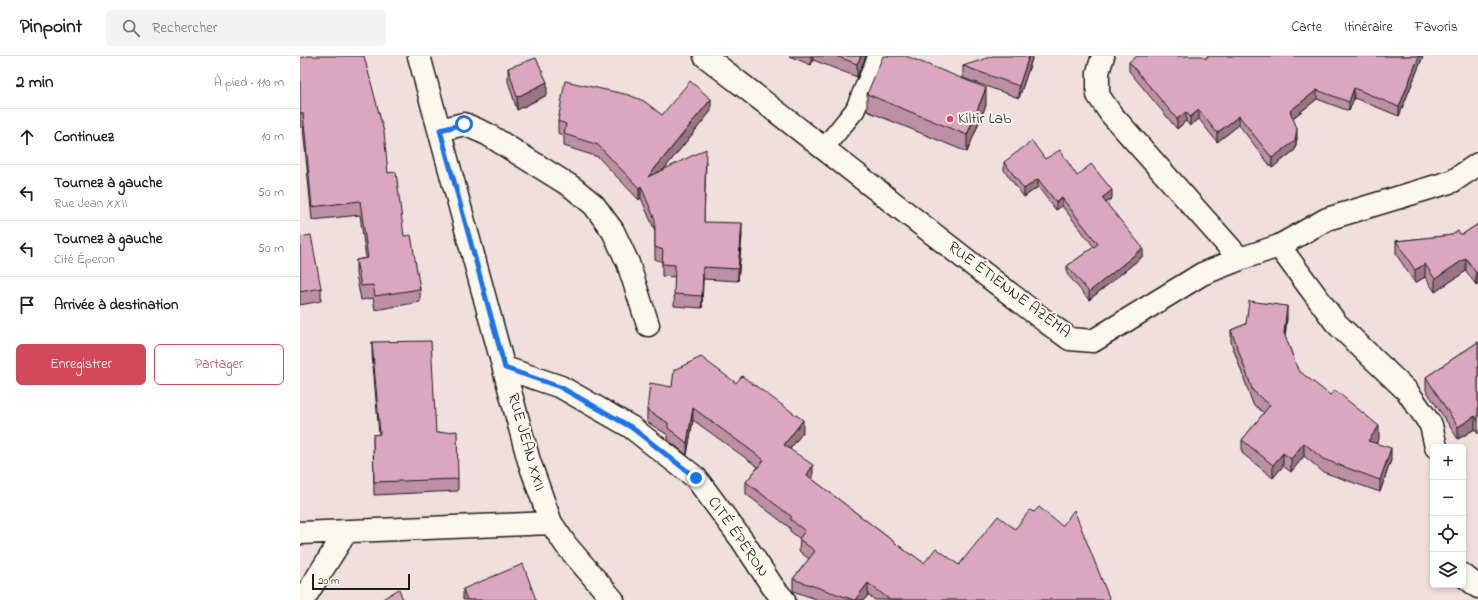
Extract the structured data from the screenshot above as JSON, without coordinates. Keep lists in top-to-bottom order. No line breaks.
{"streets":{"street":["RUE ÉTIENNE AZÉMA","RUE JEAN XXII","CITÉ ÉPERON"]},"crossings":[["RUE JEAN XXII","CITÉ ÉPERON"]],"places":["Kiltir Lab"],"scale_bar":"20 m","page":{"header":"Pinpoint","search":"Rechercher","nav":["Carte","Itinéraire","Favoris"],"heading":["2 min","À pied · 110 m"],"list":[["Continuez","10 m"],["Tournez à gauche","Rue Jean XXII","50 m"],["Tournez à gauche","Cité Éperon","50 m"],"Arrivée à destination"],"buttons":["Enregistrer","Partager"],"map_buttons":["+","−"],"scale":"20 m"}}
